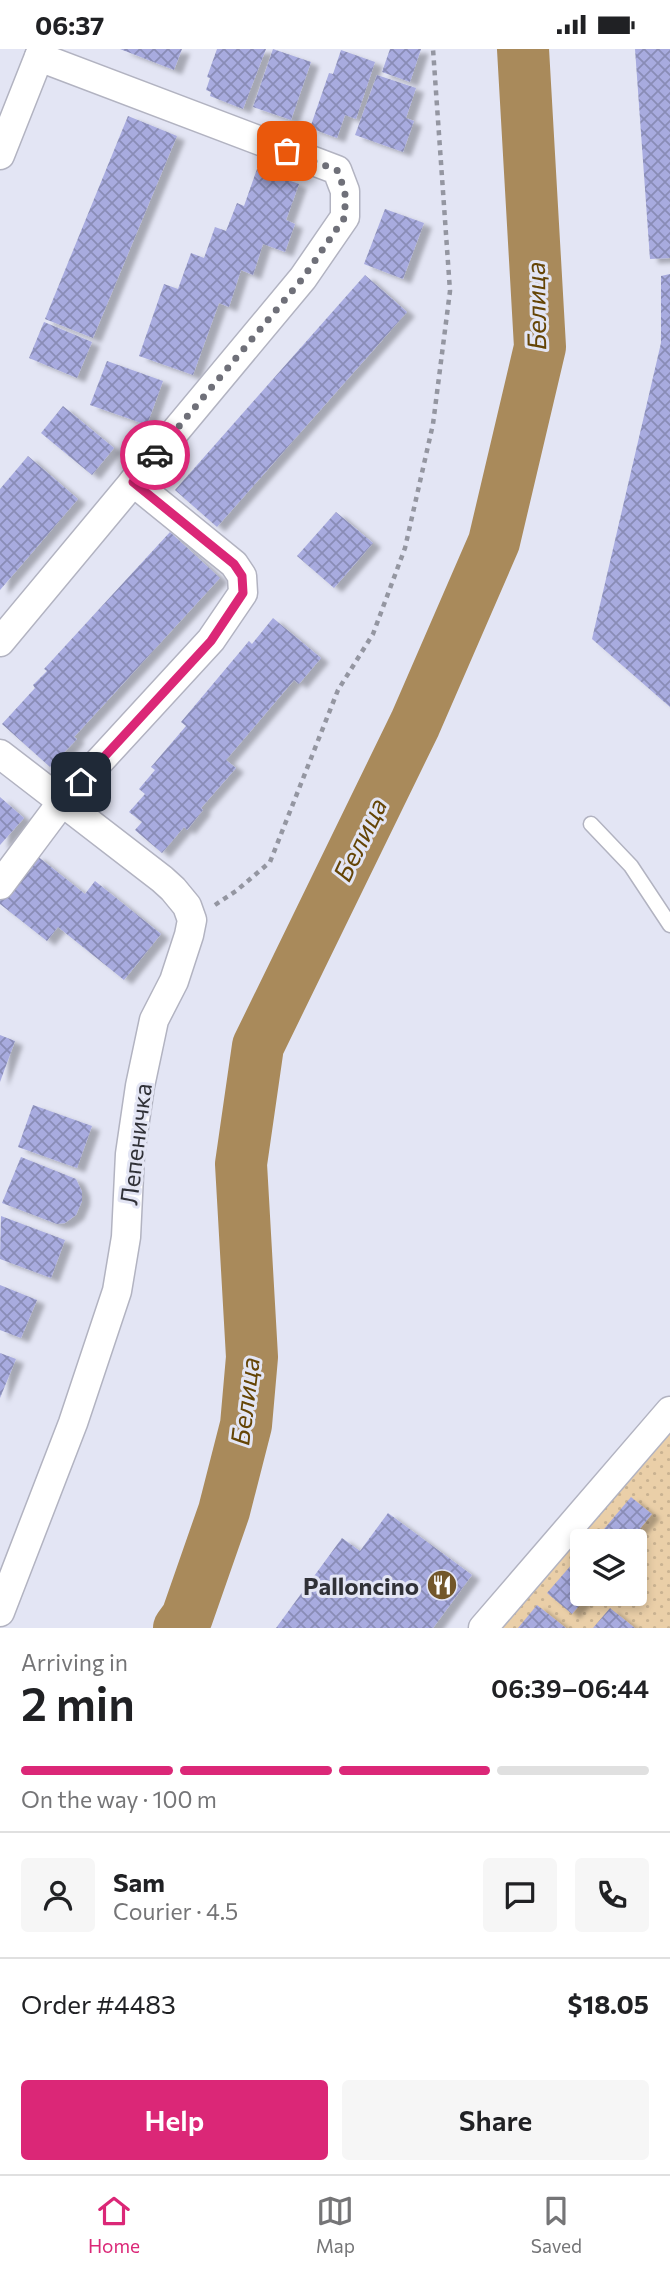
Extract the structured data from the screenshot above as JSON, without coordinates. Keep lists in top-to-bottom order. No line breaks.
{"streets":{"street":["Лепеничка"]},"water":["Белица"],"places":{"restaurant":["Palloncino"]},"page":{"status":"06:37","heading":["2 min","Arriving in","06:39–06:44"],"panel":["Sam","Courier · 4.5","Order #4483","$18.05"],"bar":"On the way · 100 m","buttons":["Help","Share"],"tabs":["Home","Map","Saved"]}}
